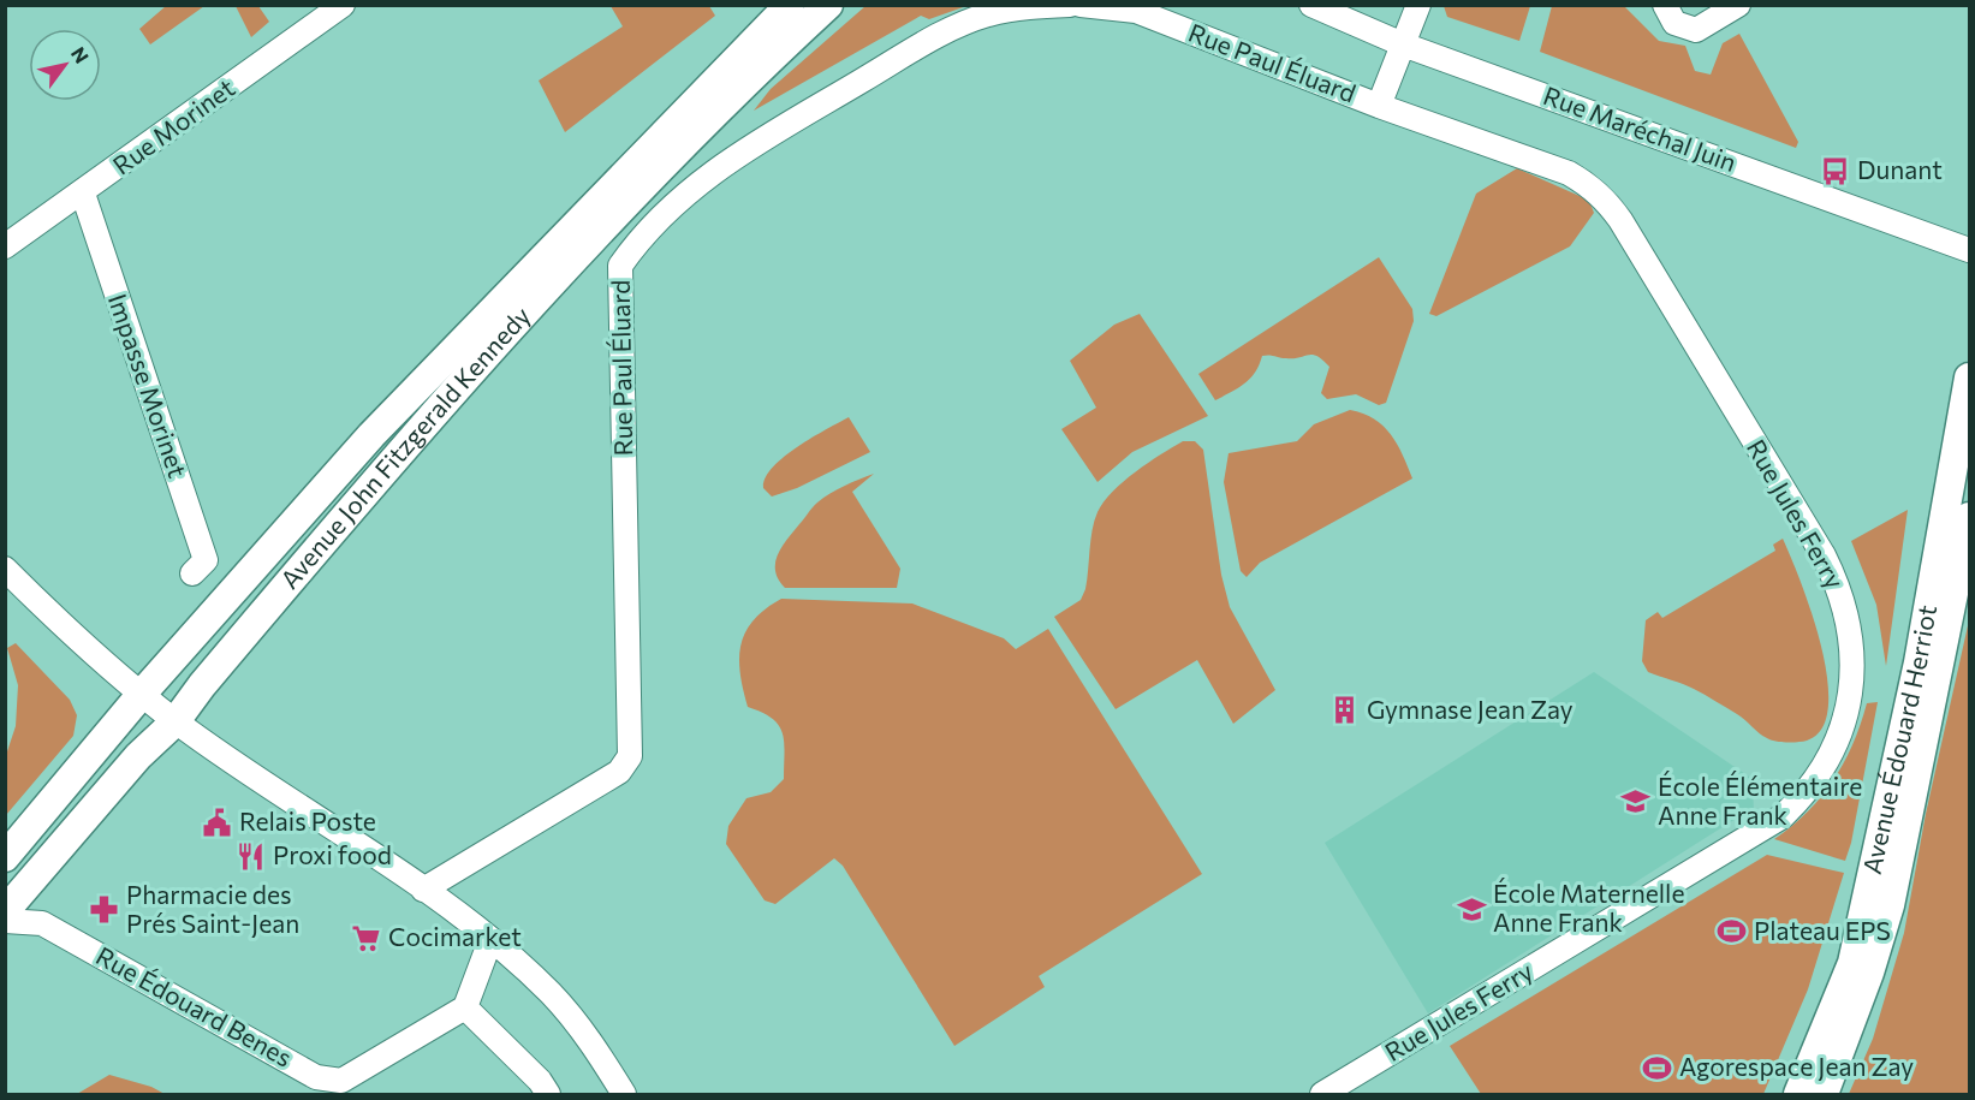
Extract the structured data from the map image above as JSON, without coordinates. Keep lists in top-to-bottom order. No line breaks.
{"streets":{"main road":["Avenue John Fitzgerald Kennedy","Avenue Édouard Herriot"],"street":["Rue Paul Éluard","Rue Morinet","Rue Maréchal Juin","Impasse Morinet","Rue Jules Ferry","Rue Édouard Benes"]},"crossings":[["Rue Paul Éluard","Rue Jules Ferry"],["Rue Morinet","Impasse Morinet"]],"places":{"bus stop":["Dunant"],"building":["Gymnase Jean Zay"],"school or university":["École Élémentaire Anne Frank","École Maternelle Anne Frank"],"public building":["Relais Poste"],"restaurant":["Proxi food"],"pharmacy":["Pharmacie des Prés Saint-Jean"],"sports":["Plateau EPS","Agorespace Jean Zay"],"supermarket":["Cocimarket"]},"north":"top right"}
